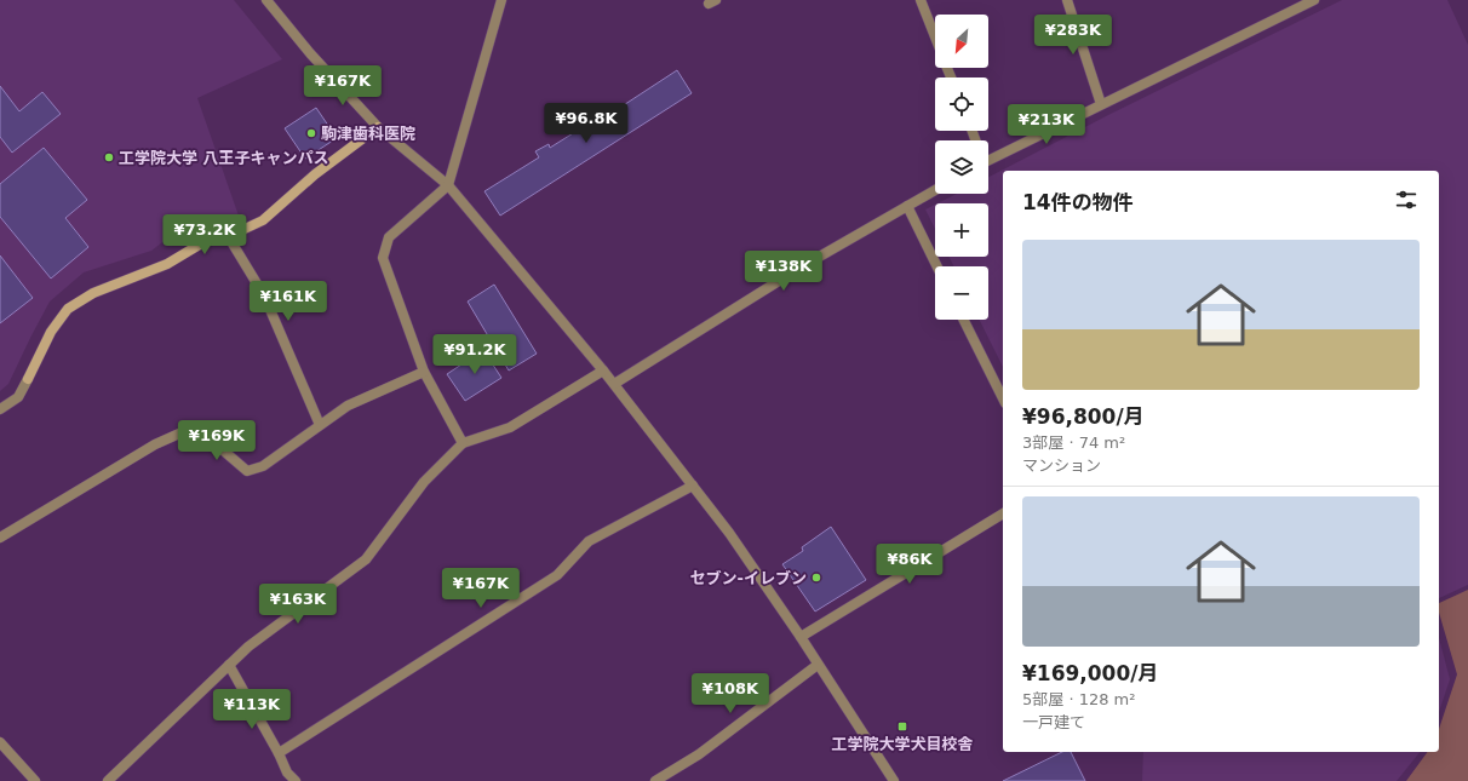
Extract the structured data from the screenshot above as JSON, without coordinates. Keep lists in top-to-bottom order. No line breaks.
{"places":{"other":["駒津歯科医院","工学院大学 八王子キャンパス","セブン-イレブン"],"transit":["工学院大学犬目校舎"]},"north":"bottom left","page":{"map_buttons":["+","−"],"price":["¥283K","¥167K","¥96.8K","¥213K","¥73.2K","¥138K","¥161K","¥91.2K","¥169K","¥86K","¥167K","¥163K","¥108K","¥113K"],"heading":"14件の物件","list":[{"name":"¥96,800/月","note":"3部屋 · 74 m² · マンション"},{"name":"¥169,000/月","note":"5部屋 · 128 m² · 一戸建て"}]}}
